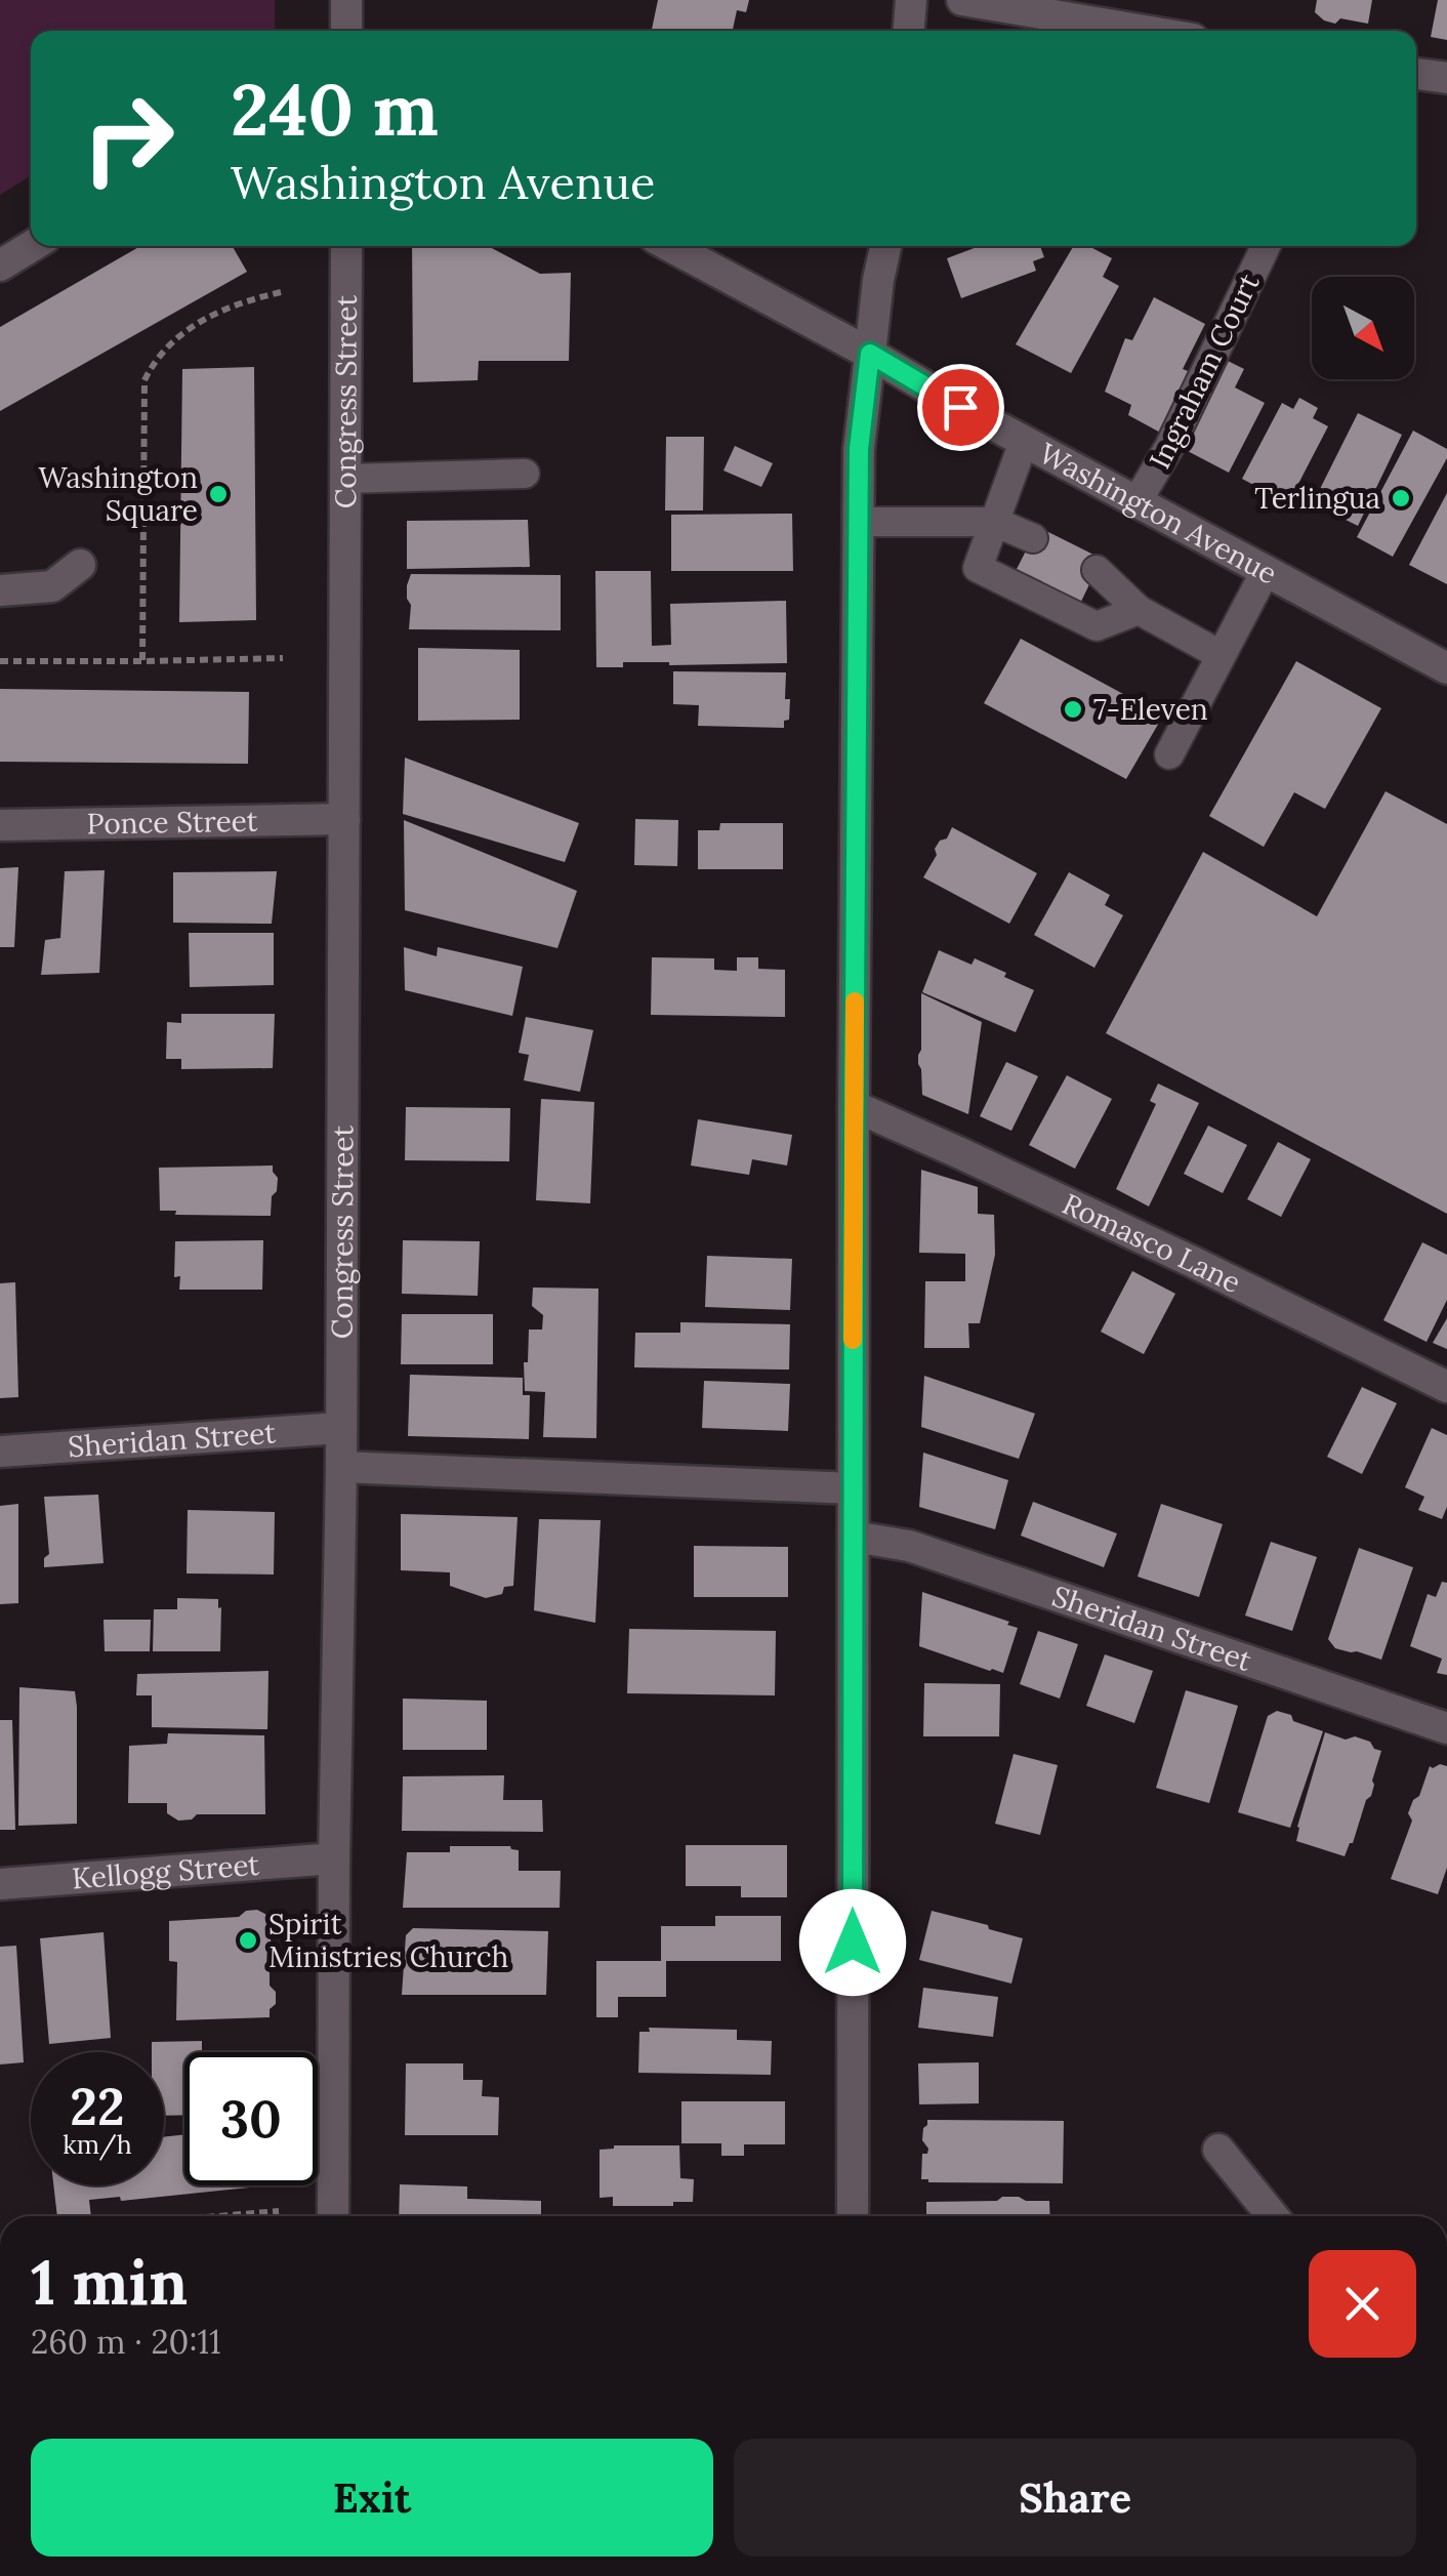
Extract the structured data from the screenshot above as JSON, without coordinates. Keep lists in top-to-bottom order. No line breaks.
{"streets":{"street":["Congress Street","Washington Avenue","Ponce Street","Romasco Lane","Sheridan Street","Kellogg Street"],"lane":["Ingraham Court"]},"crossings":[["Ingraham Court","Washington Avenue"],["Congress Street","Ponce Street"],["Congress Street","Sheridan Street"],["Congress Street","Kellogg Street"]],"places":["Washington Square","Terlingua","7-Eleven","Spirit Ministries Church"],"north":"bottom right","page":{"turn":["240 m","Washington Avenue"],"speed":"22 km/h","limit":"30","heading":["1 min","260 m · 20:11"],"buttons":["Exit","Share"]}}
